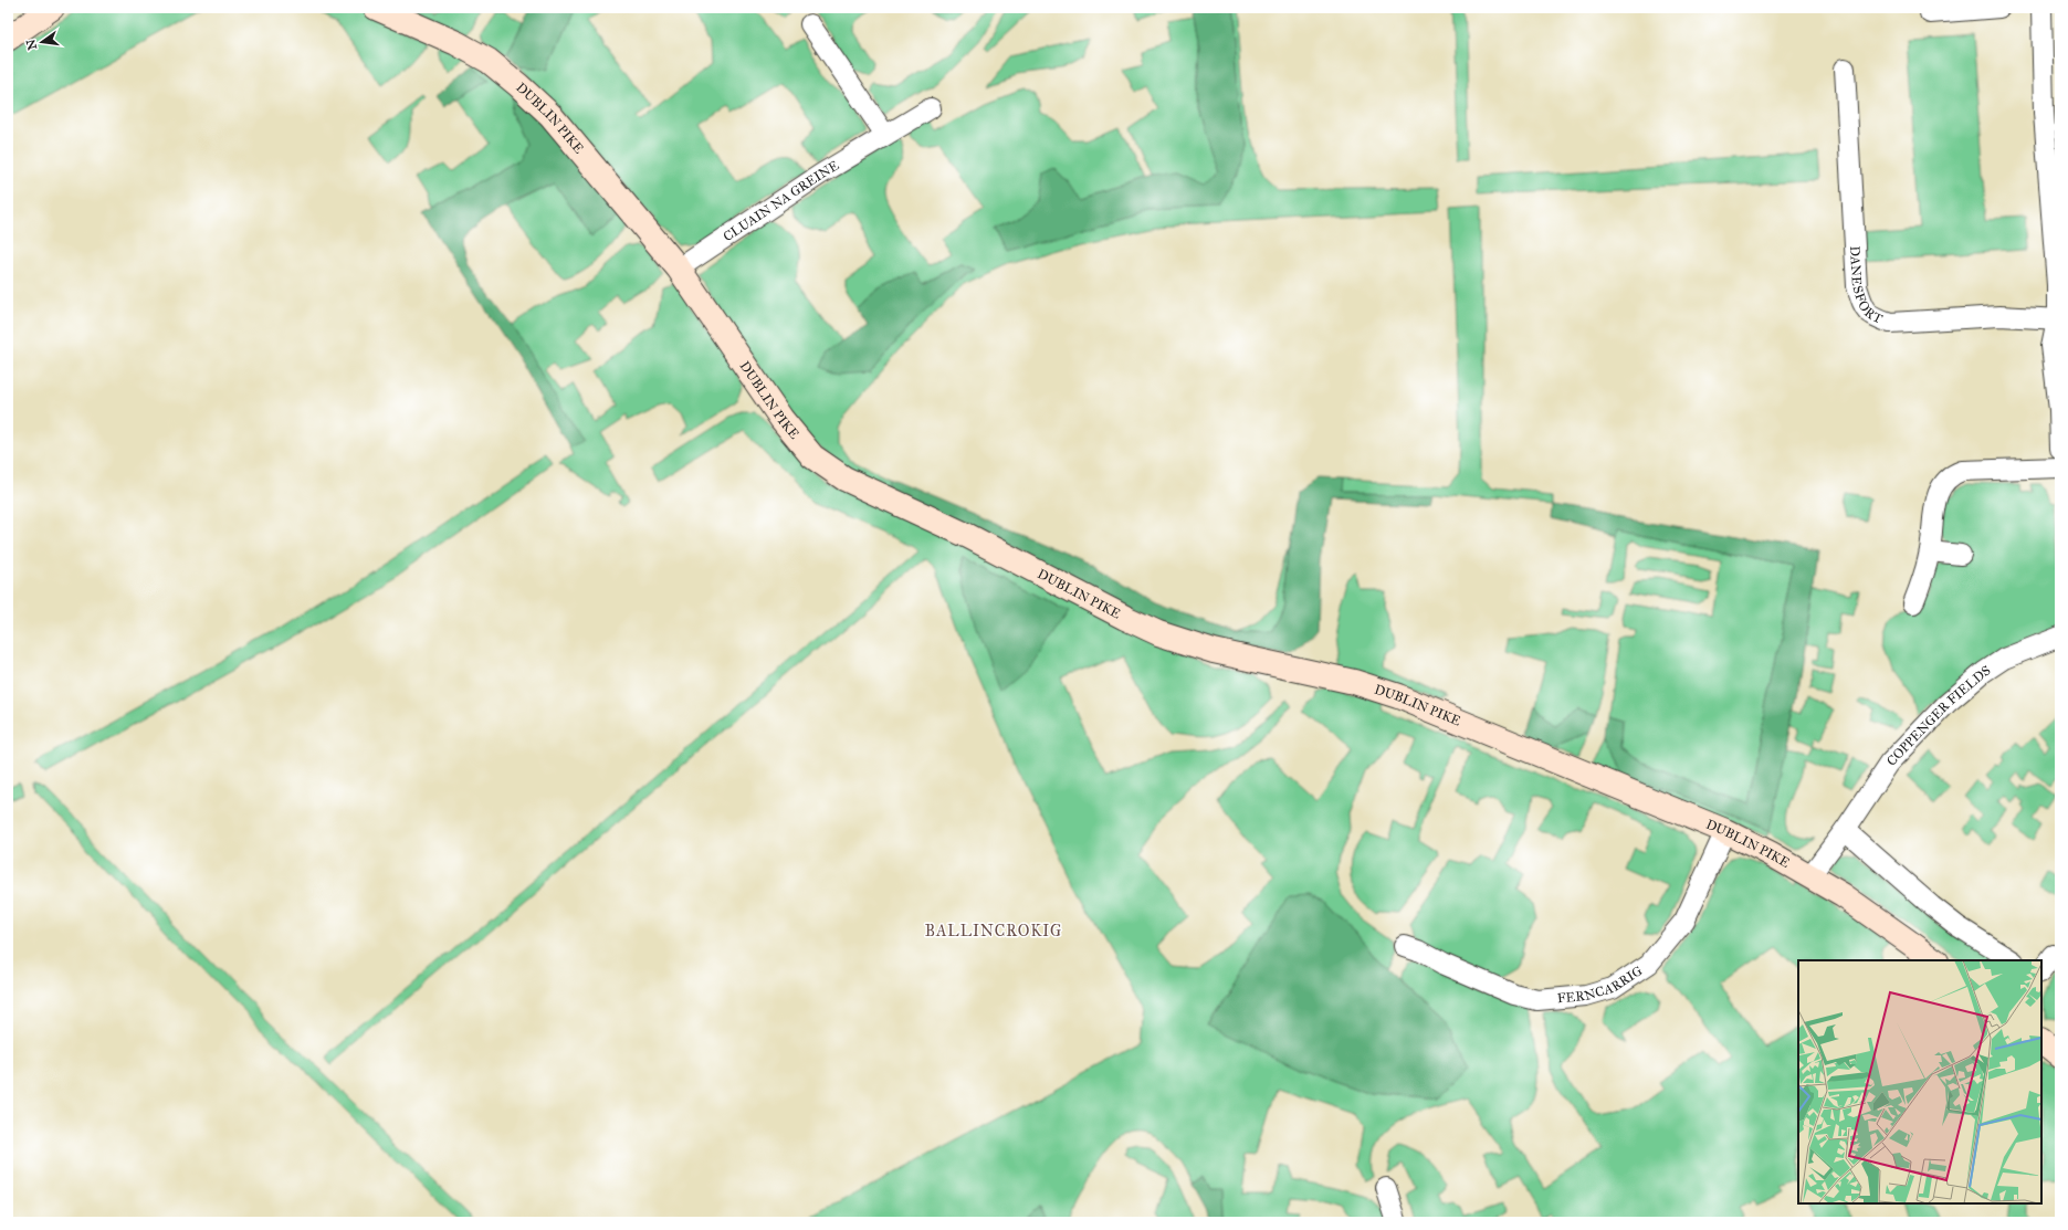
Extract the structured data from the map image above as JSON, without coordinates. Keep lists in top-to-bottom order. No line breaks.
{"streets":{"street":["DUBLIN PIKE","CLUAIN NA GREINE","DANESFORT","COPPENGER FIELDS","FERNCARRIG"]},"crossings":[["DUBLIN PIKE","CLUAIN NA GREINE"],["DUBLIN PIKE","COPPENGER FIELDS"],["DUBLIN PIKE","FERNCARRIG"]],"districts":["BALLINCROKIG"],"north":"left"}
